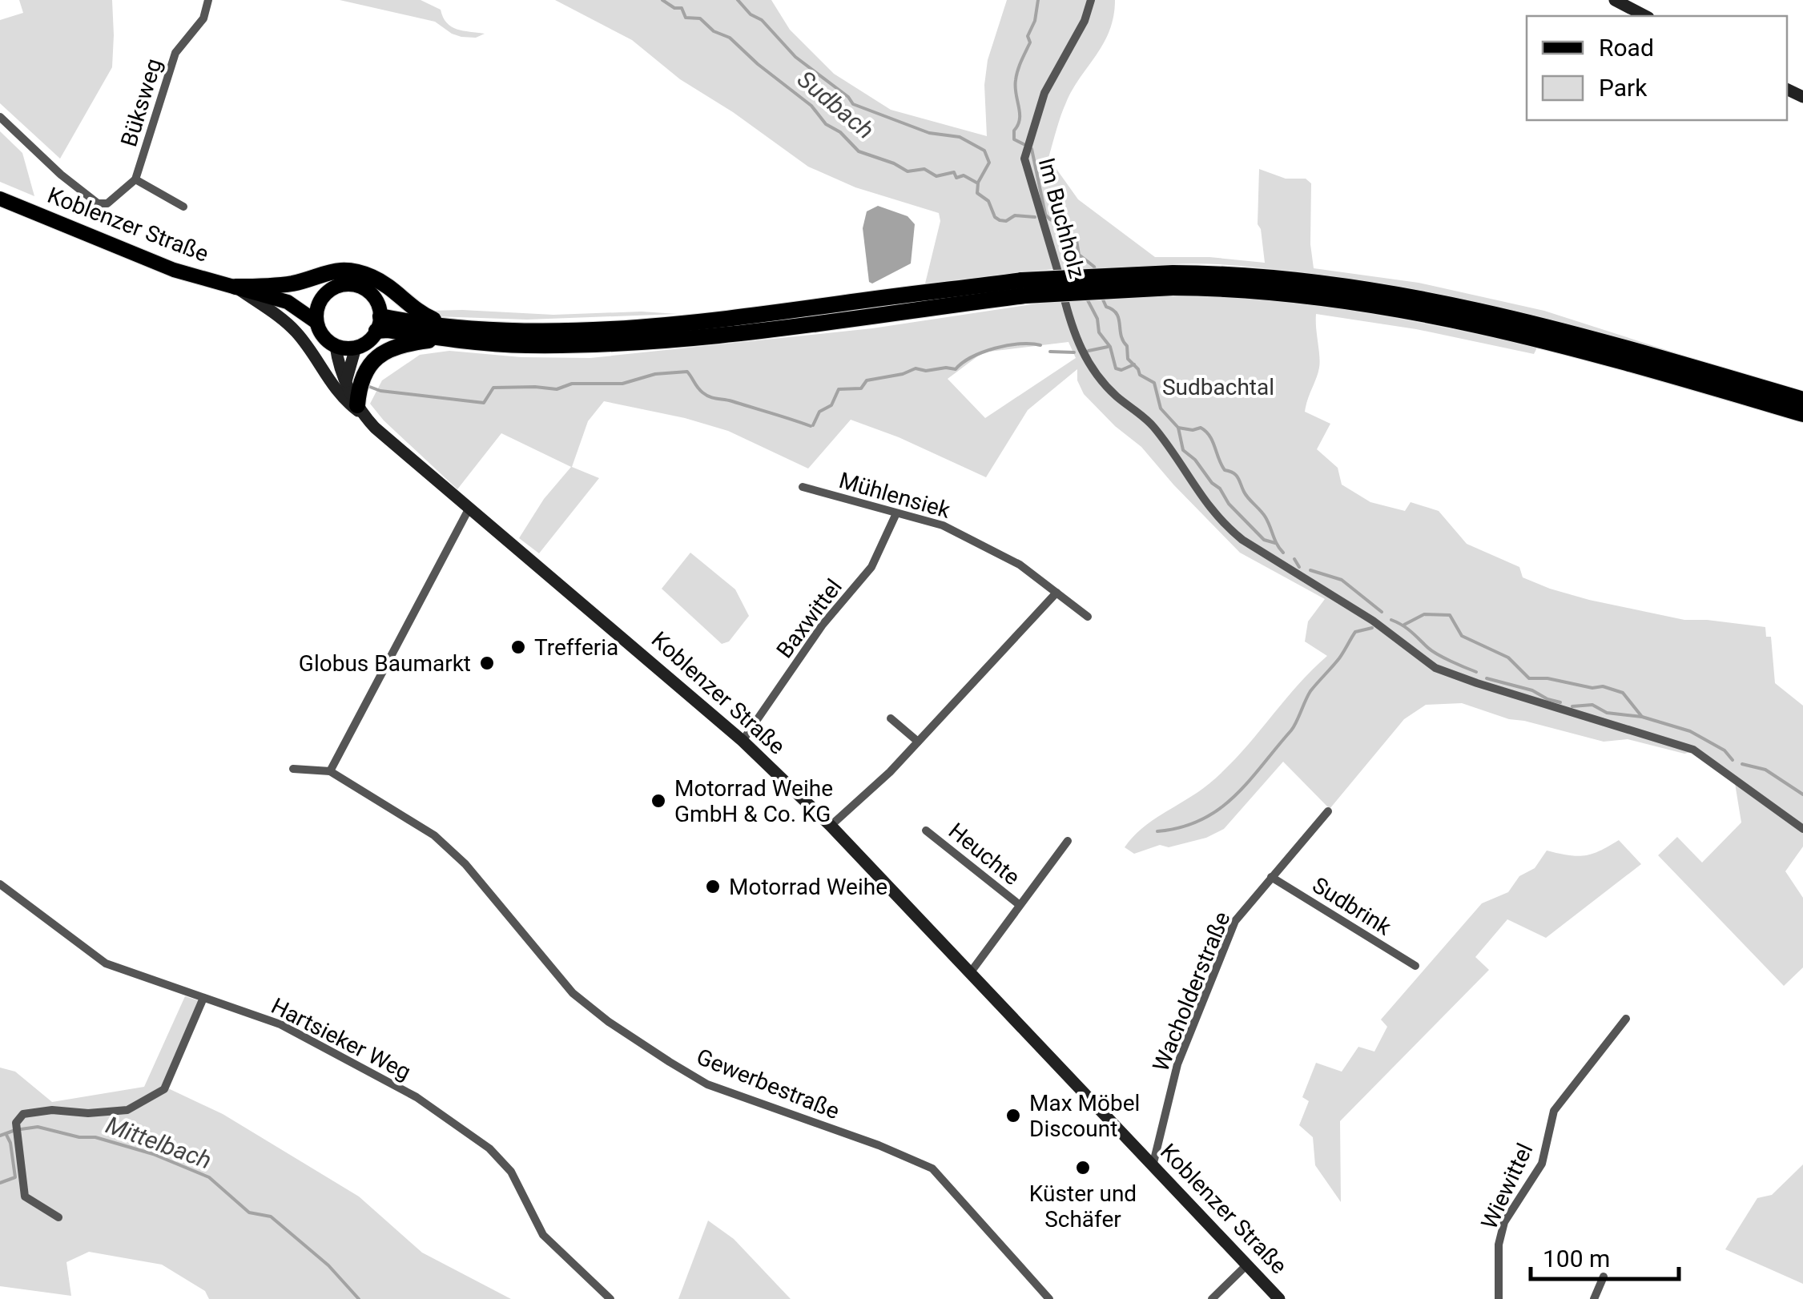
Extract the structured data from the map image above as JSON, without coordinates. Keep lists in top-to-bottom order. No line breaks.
{"streets":{"main road":["Koblenzer Straße"],"street":["Büksweg","Im Buchholz","Mühlensiek","Baxwittel","Heuchte","Sudbrink","Wacholderstraße","Hartsieker Weg","Gewerbestraße","Wiewittel"]},"crossings":[["Büksweg","Koblenzer Straße"],["Koblenzer Straße","Baxwittel"],["Koblenzer Straße","Heuchte"],["Koblenzer Straße","Wacholderstraße"],["Mühlensiek","Baxwittel"],["Sudbrink","Wacholderstraße"]],"water":["Sudbach","Mittelbach"],"parks":["Sudbachtal"],"places":["Trefferia","Globus Baumarkt","Motorrad Weihe GmbH & Co. KG","Motorrad Weihe","Max Möbel Discount","Küster und Schäfer"],"legend":["Road","Park"],"scale_bar":"100 m"}
